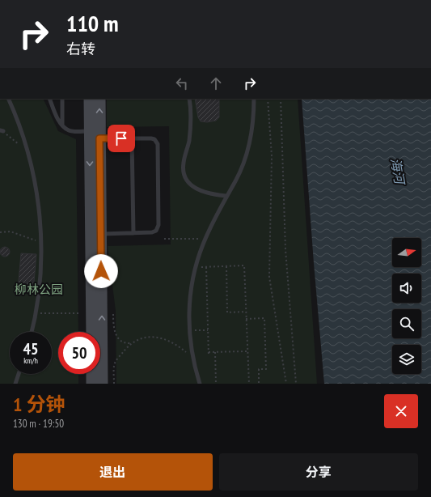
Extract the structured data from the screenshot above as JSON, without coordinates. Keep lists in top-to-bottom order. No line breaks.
{"water":["海河"],"parks":["柳林公园"],"north":"right","page":{"turn":["110 m","右转"],"speed":"45 km/h","limit":"50","heading":["1 分钟","130 m · 19:50"],"buttons":["退出","分享"]}}
